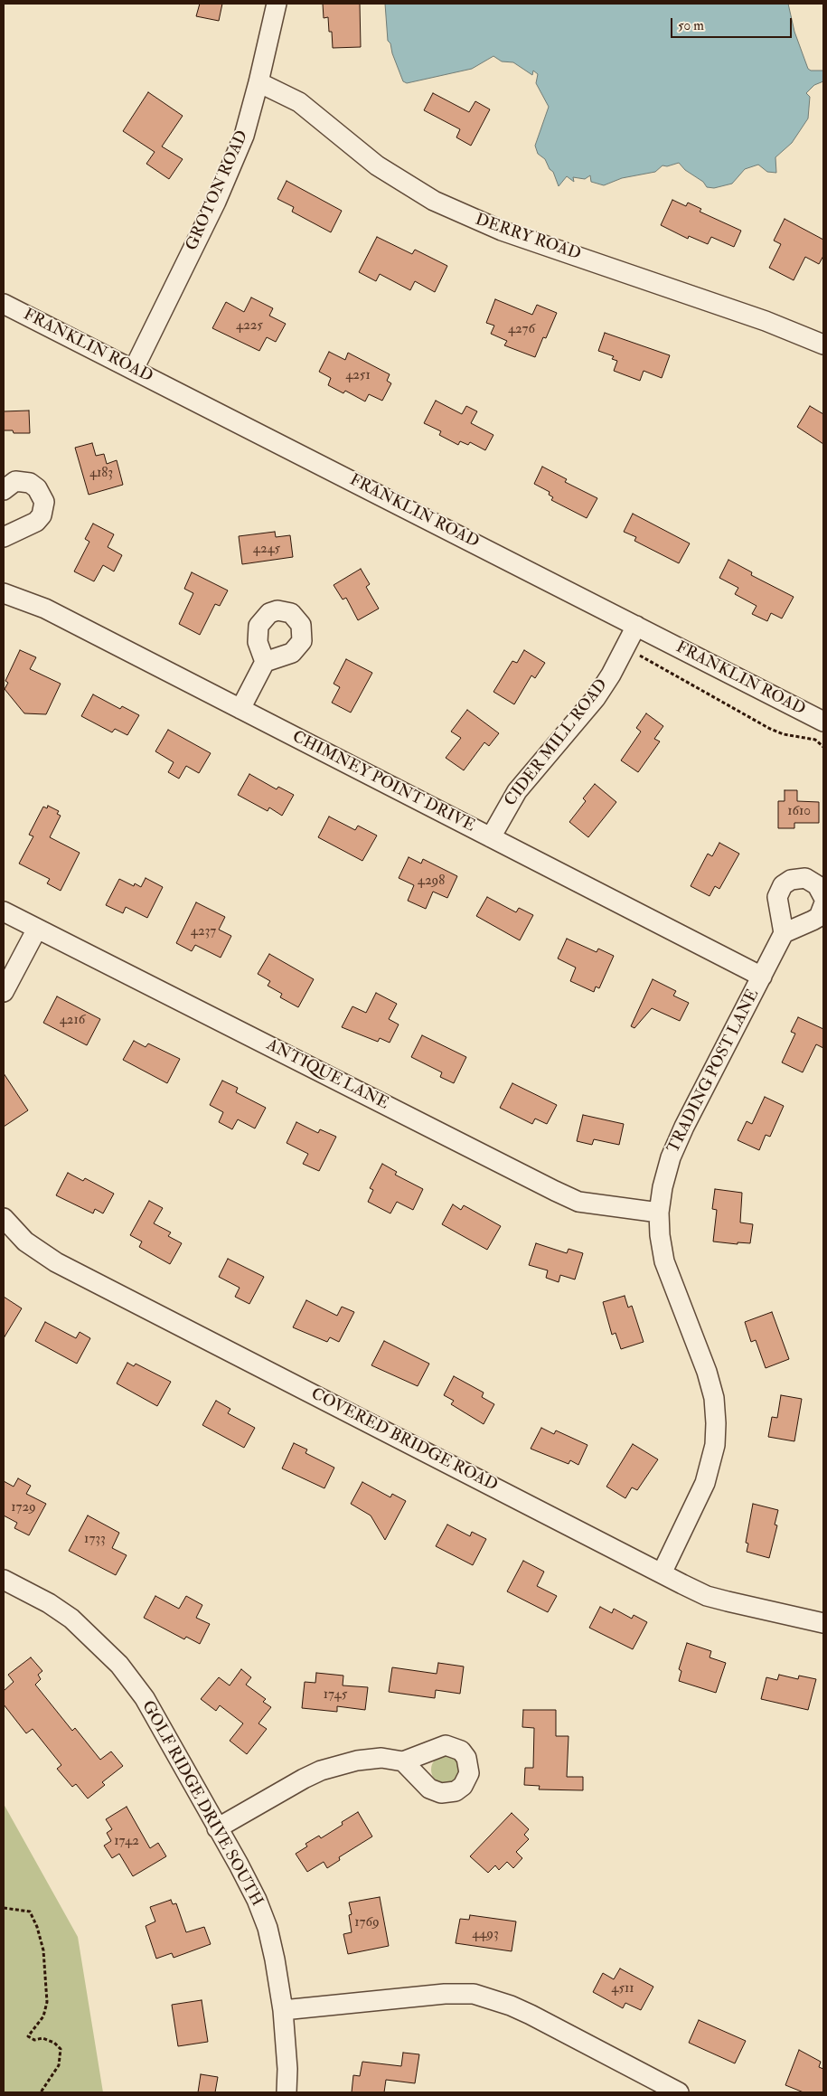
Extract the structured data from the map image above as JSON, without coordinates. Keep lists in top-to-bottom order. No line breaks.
{"streets":{"street":["GROTON ROAD","DERRY ROAD","FRANKLIN ROAD","CIDER MILL ROAD","CHIMNEY POINT DRIVE","TRADING POST LANE","ANTIQUE LANE","COVERED BRIDGE ROAD","GOLF RIDGE DRIVE SOUTH"]},"crossings":[["GROTON ROAD","DERRY ROAD"],["GROTON ROAD","FRANKLIN ROAD"],["FRANKLIN ROAD","CIDER MILL ROAD"],["CIDER MILL ROAD","CHIMNEY POINT DRIVE"],["CHIMNEY POINT DRIVE","TRADING POST LANE"],["TRADING POST LANE","ANTIQUE LANE"],["TRADING POST LANE","COVERED BRIDGE ROAD"]],"house_numbers":["4225","4276","4251","4183","4245","1610","4298","4237","4216","1729","1733","1745","1742","1769","4493","4511"],"scale_bar":"50 m"}
